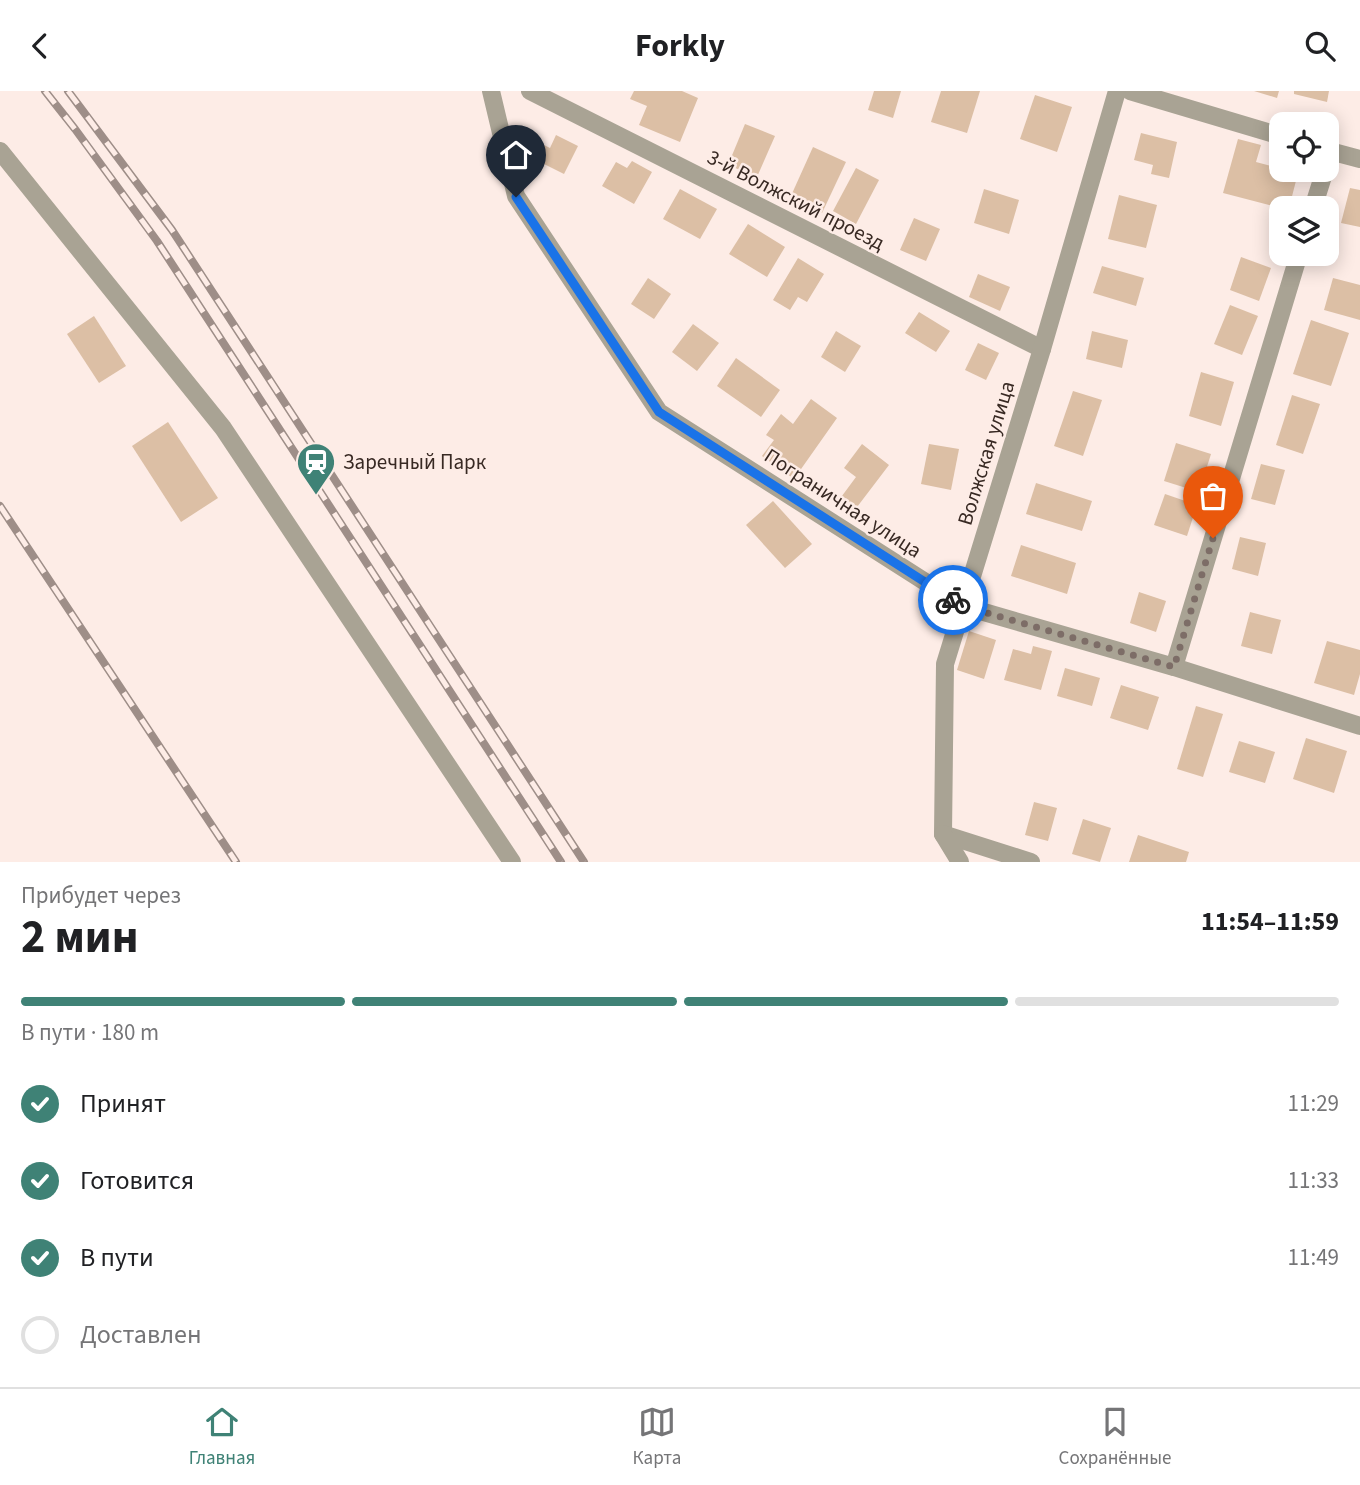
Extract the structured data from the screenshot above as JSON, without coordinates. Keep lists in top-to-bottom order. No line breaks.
{"streets":{"street":["3-й Волжский проезд","Волжская улица","Пограничная улица"]},"crossings":[["3-й Волжский проезд","Волжская улица"],["Волжская улица","Пограничная улица"]],"places":{"station":["Заречный Парк"]},"page":{"header":"Forkly","heading":["2 мин","Прибудет через","11:54–11:59"],"bar":"В пути · 180 m","list":[["Принят","11:29"],["Готовится","11:33"],["В пути","11:49"],"Доставлен"],"tabs":["Главная","Карта","Сохранённые"]}}
